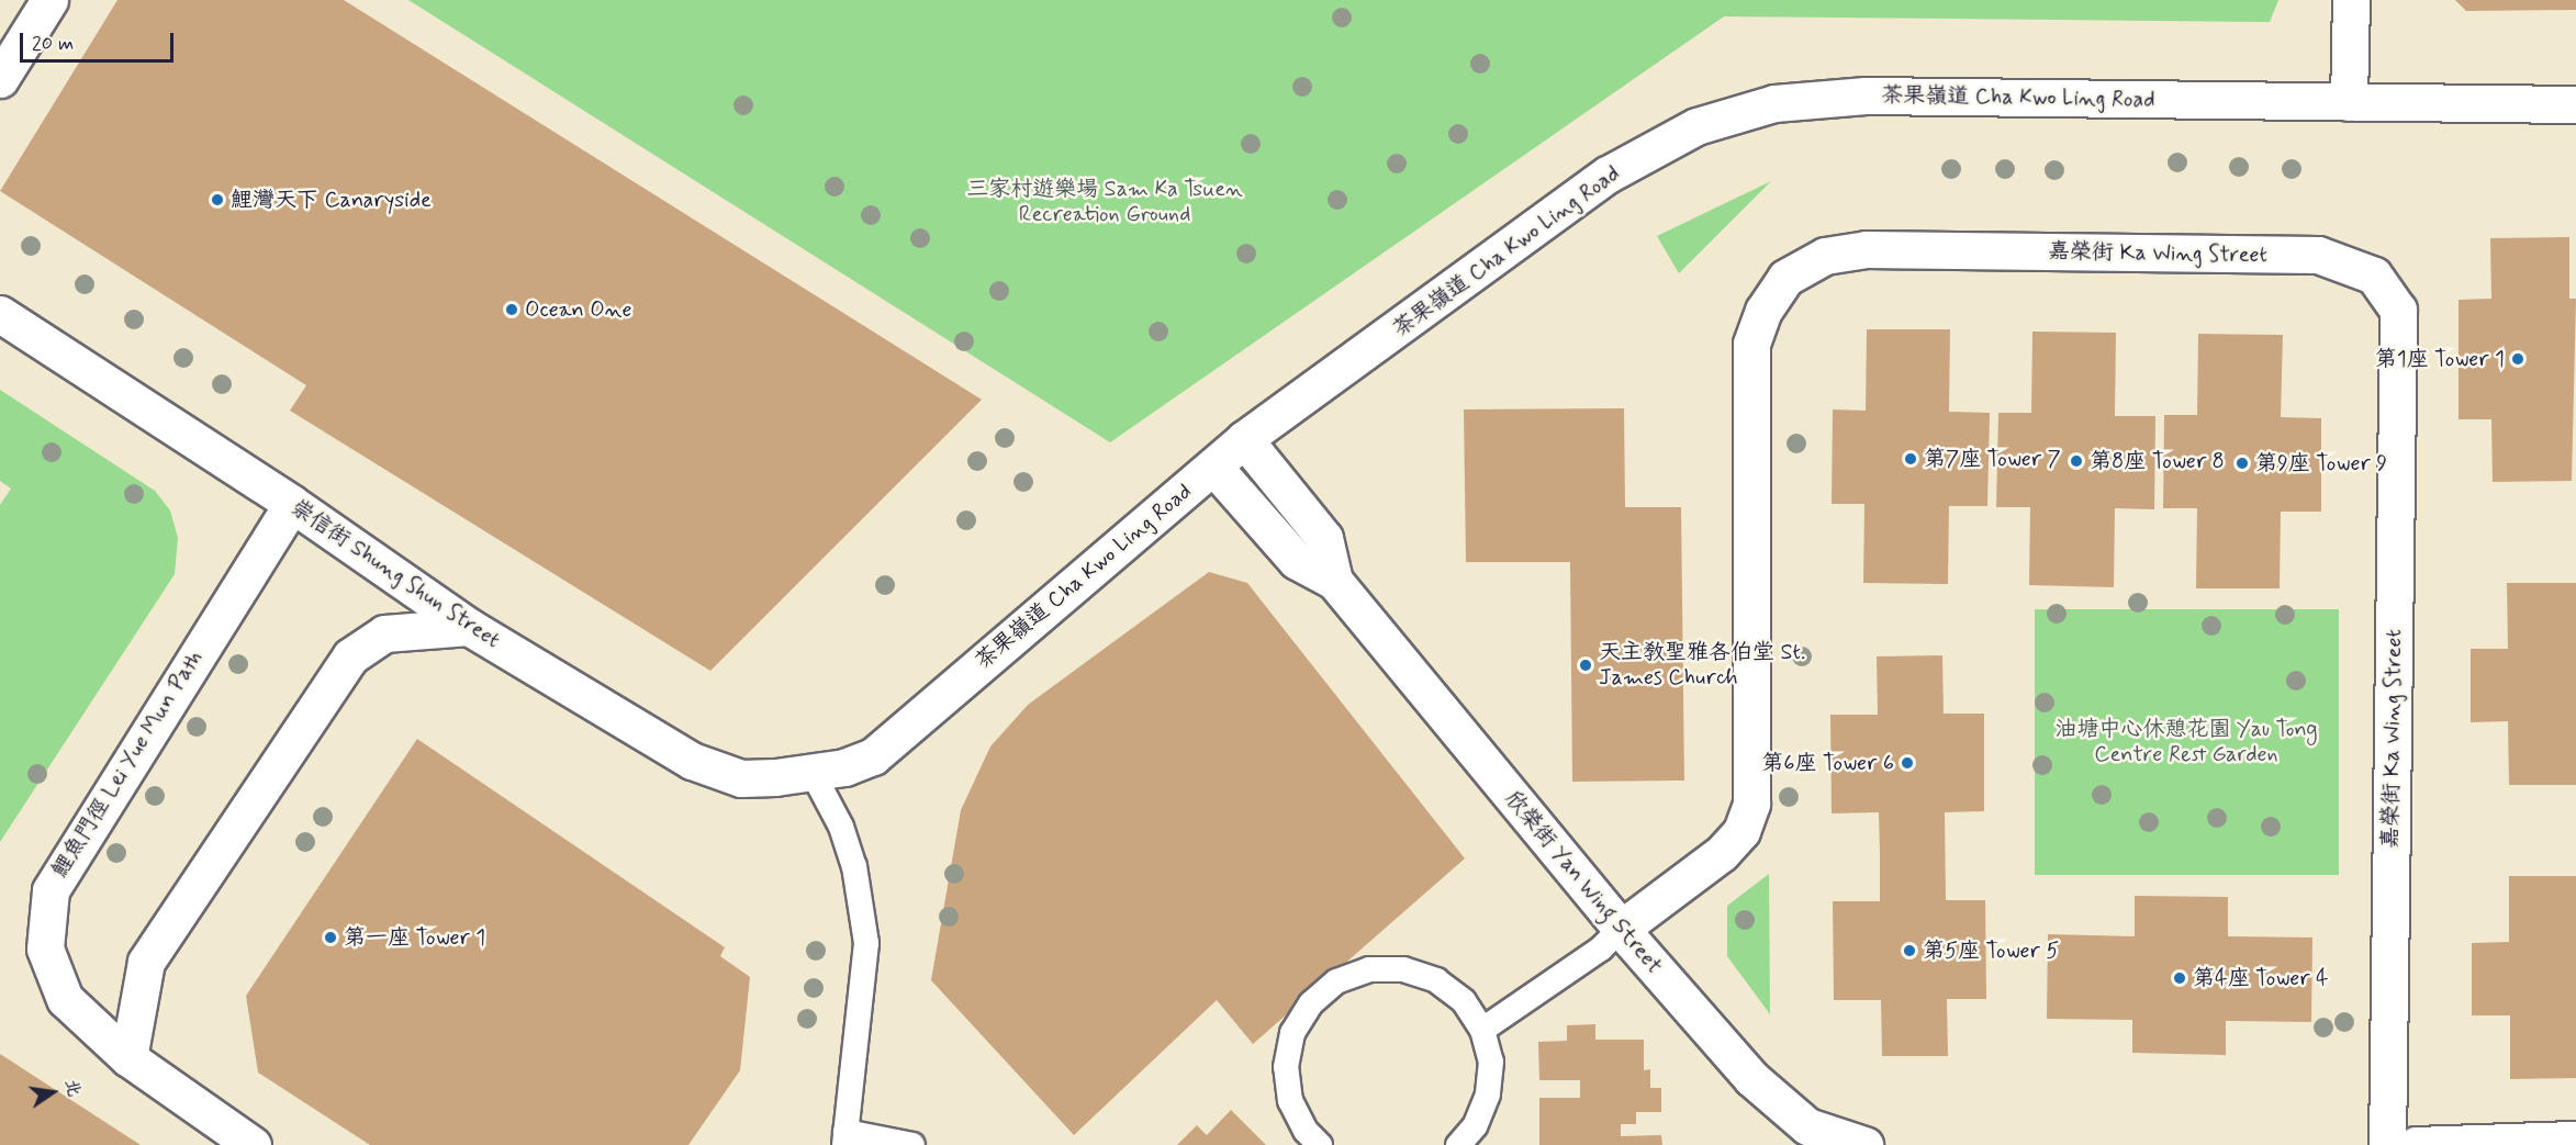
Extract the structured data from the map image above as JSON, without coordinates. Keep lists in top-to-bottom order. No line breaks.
{"streets":{"street":["茶果嶺道 Cha Kwo Ling Road","嘉榮街 Ka Wing Street","崇信街 Shung Shun Street","鯉魚門徑 Lei Yue Mun Path","欣榮街 Yan Wing Street"]},"crossings":[["茶果嶺道 Cha Kwo Ling Road","崇信街 Shung Shun Street"],["茶果嶺道 Cha Kwo Ling Road","欣榮街 Yan Wing Street"],["嘉榮街 Ka Wing Street","欣榮街 Yan Wing Street"],["崇信街 Shung Shun Street","鯉魚門徑 Lei Yue Mun Path"]],"parks":["三家村遊樂場 Sam Ka Tsuen Recreation Ground","油塘中心休憩花園 Yau Tong Centre Rest Garden"],"places":["鯉灣天下 Canaryside","Ocean One","第1座 Tower 1","第7座 Tower 7","第8座 Tower 8","第9座 Tower 9","天主教聖雅各伯堂 St. James Church","第6座 Tower 6","第一座 Tower 1","第5座 Tower 5","第4座 Tower 4"],"scale_bar":"20 m","north":"right"}
